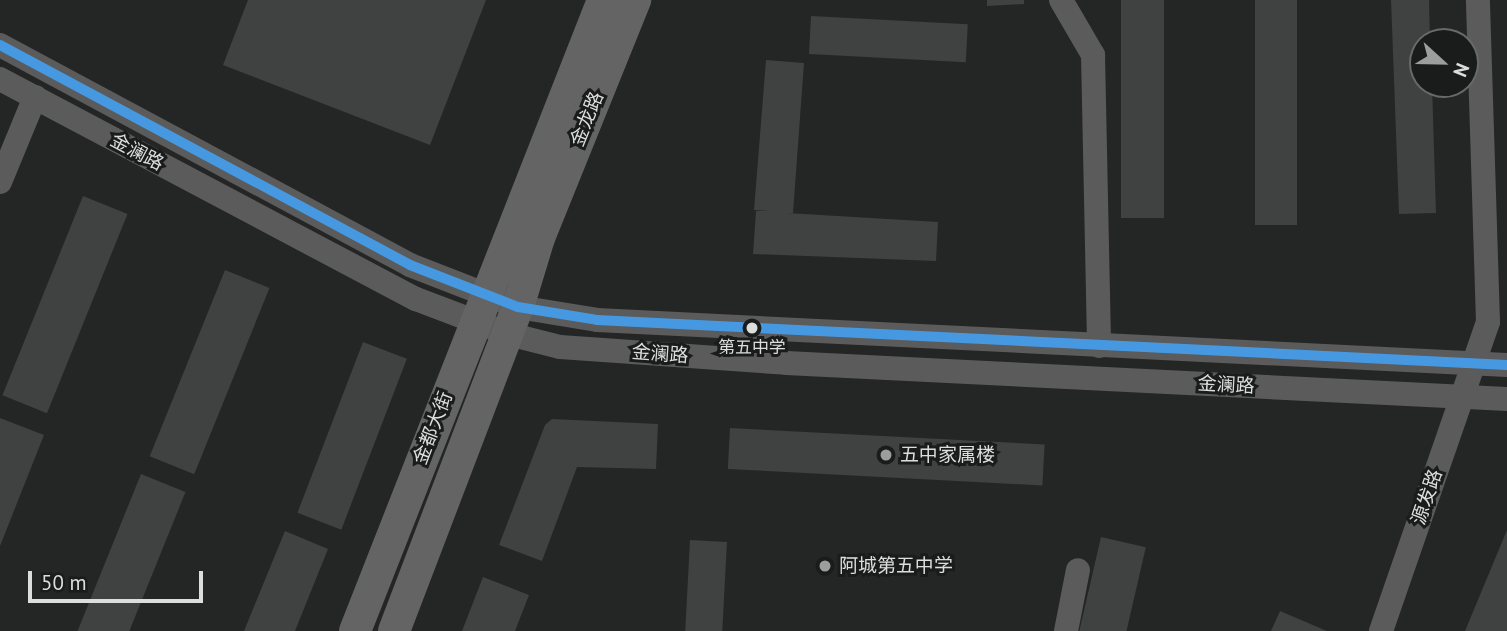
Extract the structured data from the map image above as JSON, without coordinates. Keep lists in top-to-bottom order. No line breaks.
{"streets":{"main road":["金龙路","金都大街"],"street":["金澜路","源发路"]},"crossings":[["金龙路","金都大街"],["金澜路","金都大街"],["金澜路","源发路"]],"places":["第五中学","五中家属楼","阿城第五中学"],"scale_bar":"50 m","north":"right"}
